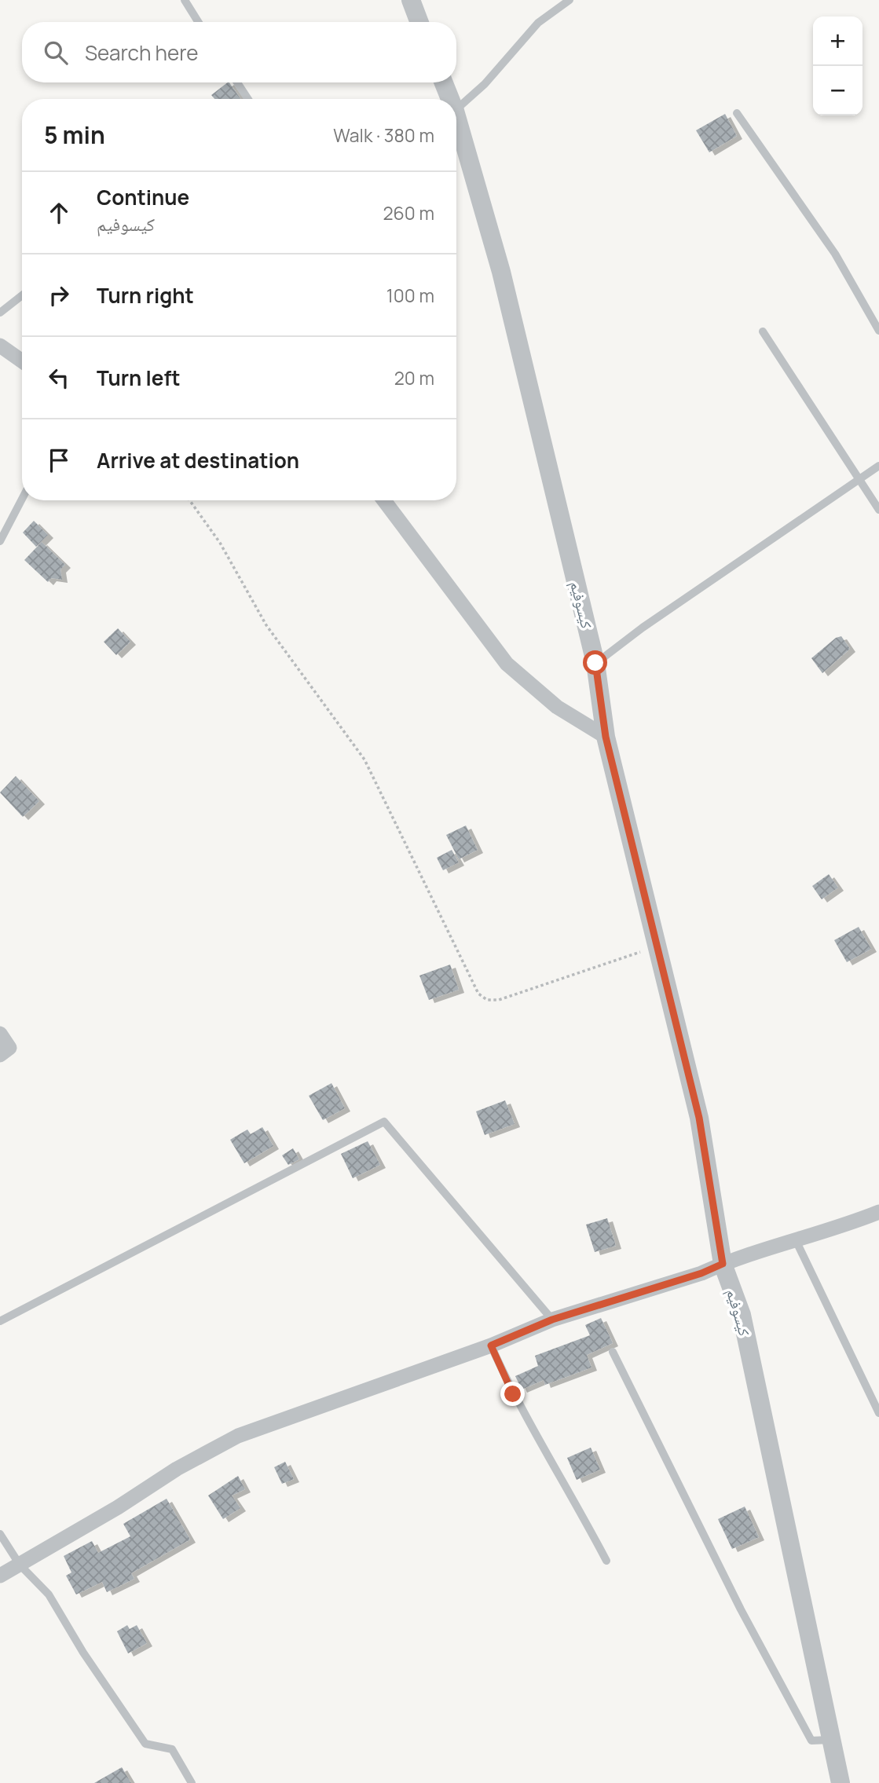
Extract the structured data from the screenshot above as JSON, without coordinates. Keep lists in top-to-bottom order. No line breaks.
{"streets":{"street":["كيسوفيم"]},"page":{"map_buttons":["+","−"],"search":"Search here","heading":["5 min","Walk · 380 m"],"list":[["Continue","كيسوفيم","260 m"],["Turn right","100 m"],["Turn left","20 m"],"Arrive at destination"]}}
